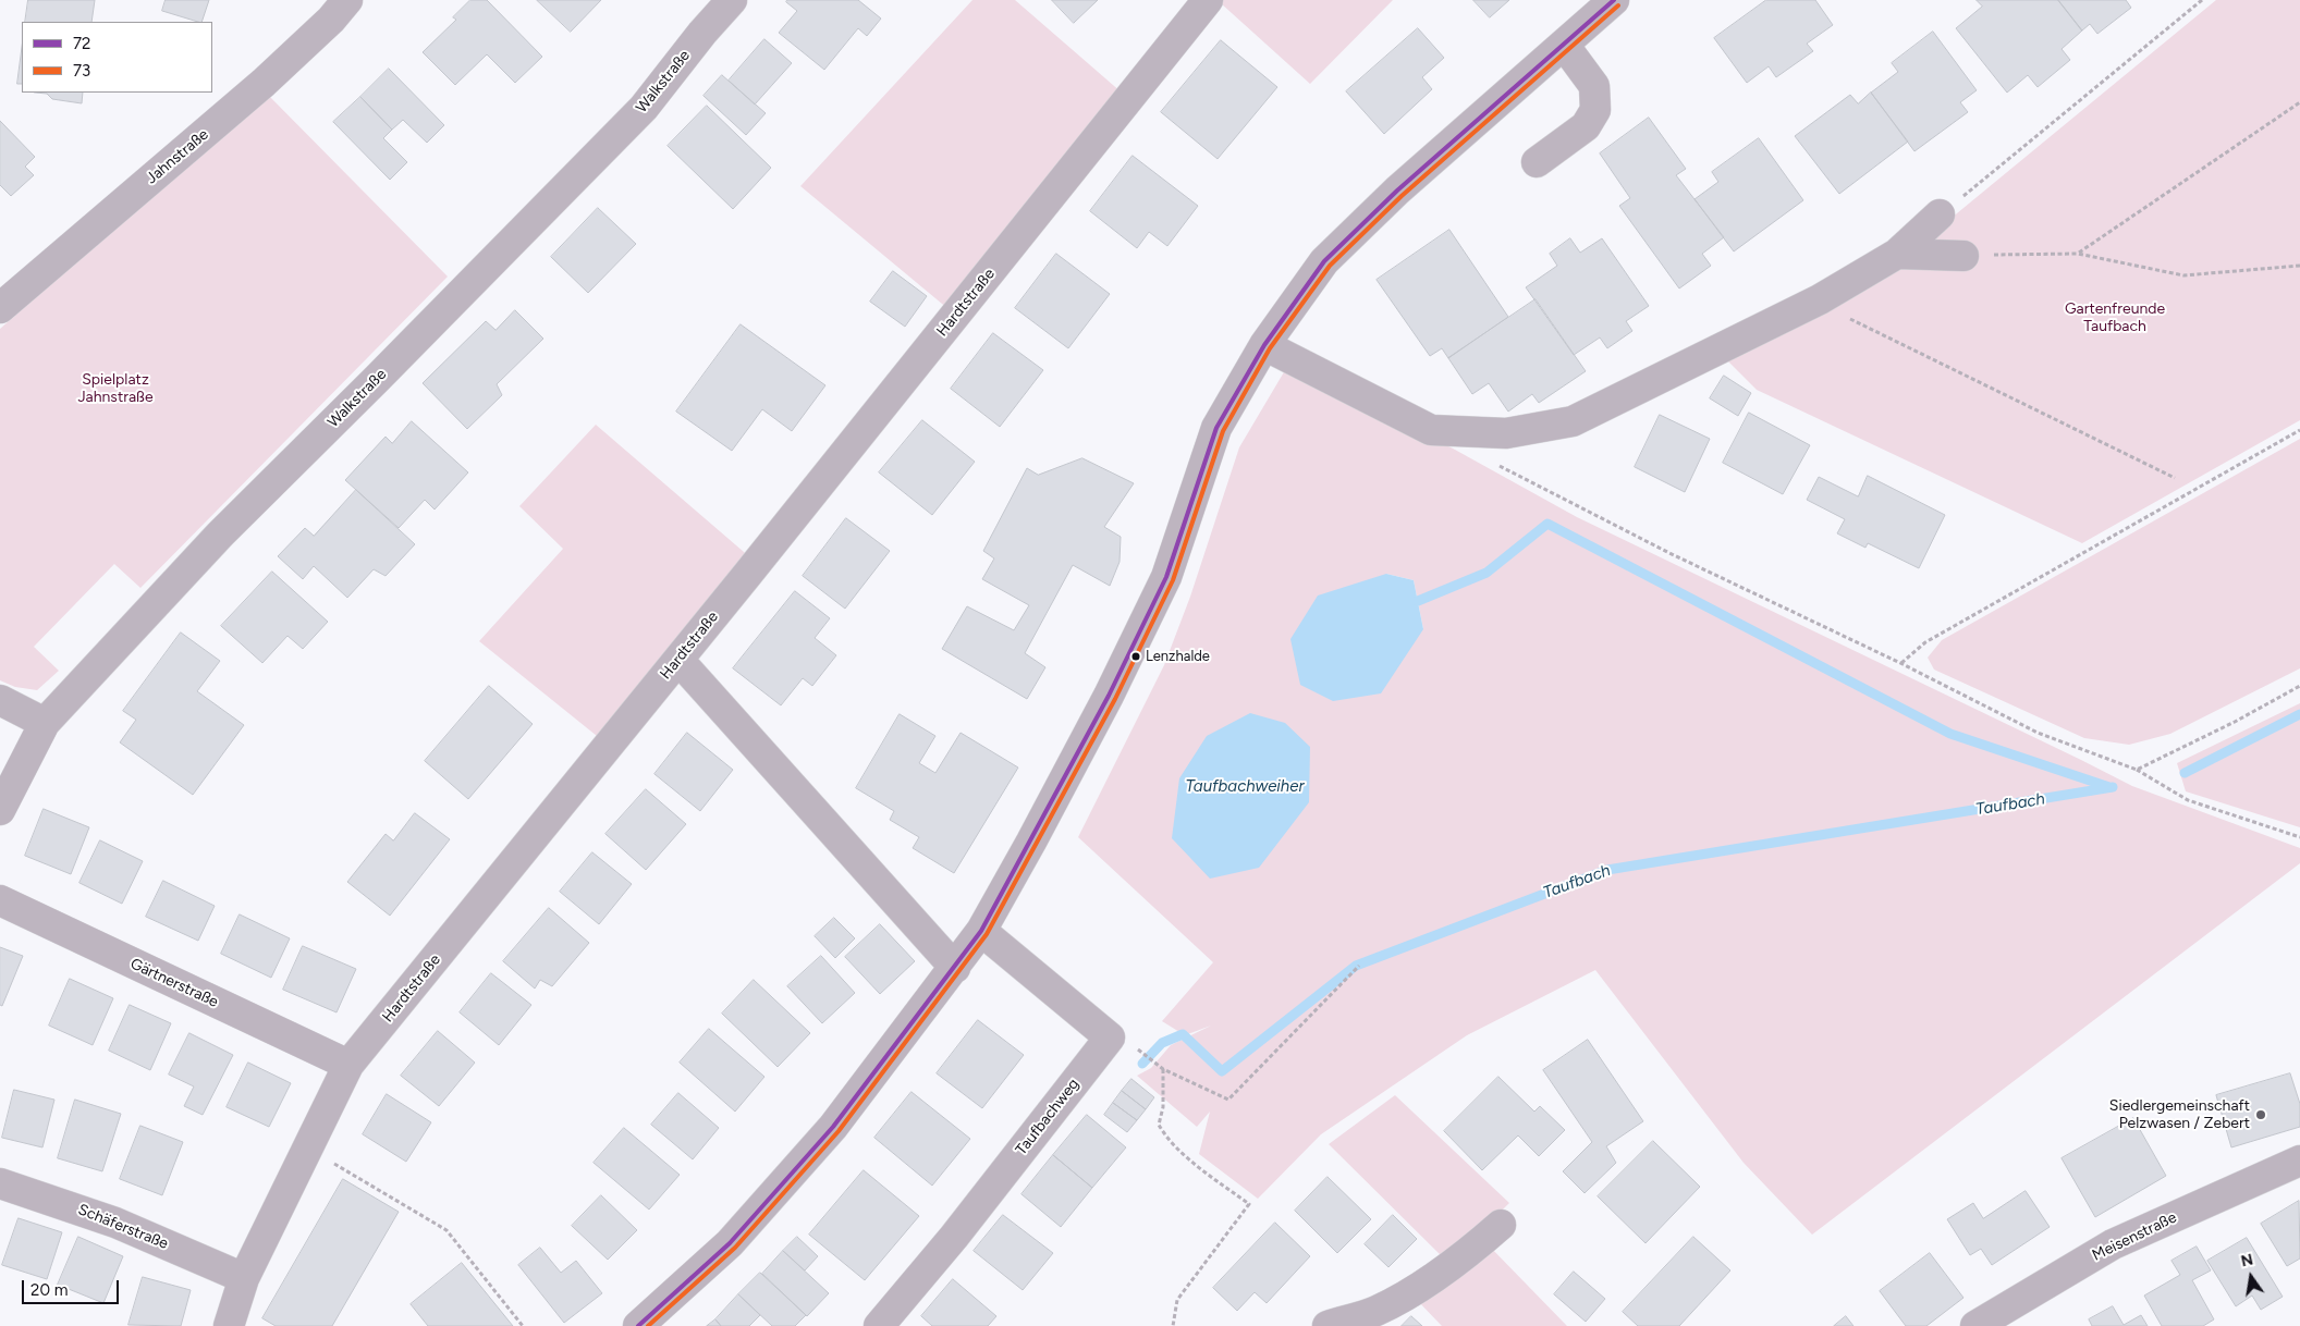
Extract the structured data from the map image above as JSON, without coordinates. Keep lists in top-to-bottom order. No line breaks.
{"streets":{"street":["Walkstraße","Jahnstraße","Hardtstraße","Gärtnerstraße","Taufbachweg","Schäferstraße","Meisenstraße"]},"crossings":[["Hardtstraße","Gärtnerstraße"],["Hardtstraße","Schäferstraße"]],"water":["Taufbachweiher","Taufbach"],"parks":["Gartenfreunde Taufbach","Spielplatz Jahnstraße"],"places":["Lenzhalde","Siedlergemeinschaft Pelzwasen / Zebert"],"lines":["transit line 72","transit line 73"],"legend":["72","73"],"scale_bar":"20 m","north":"top"}
